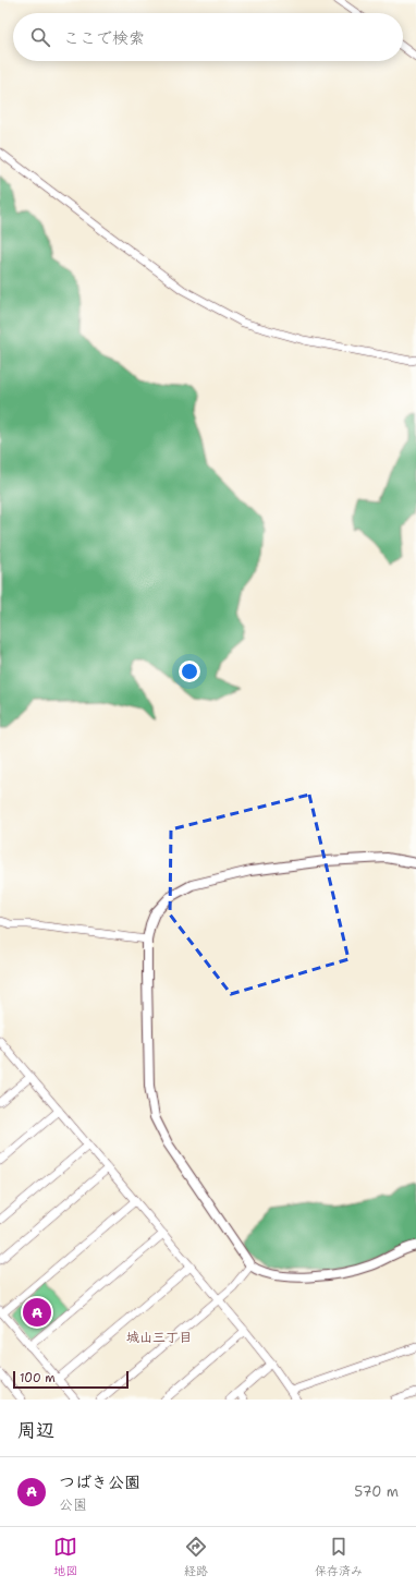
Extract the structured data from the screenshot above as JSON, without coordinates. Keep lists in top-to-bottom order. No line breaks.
{"districts":["城山三丁目"],"scale_bar":"100 m","page":{"search":"ここで検索","pins":"A","scale":"100 m","heading":"周辺","list":[{"mark":"A","name":"つばき公園","note":"公園","value":"570 m"}],"nav":["地図","経路","保存済み"]}}
